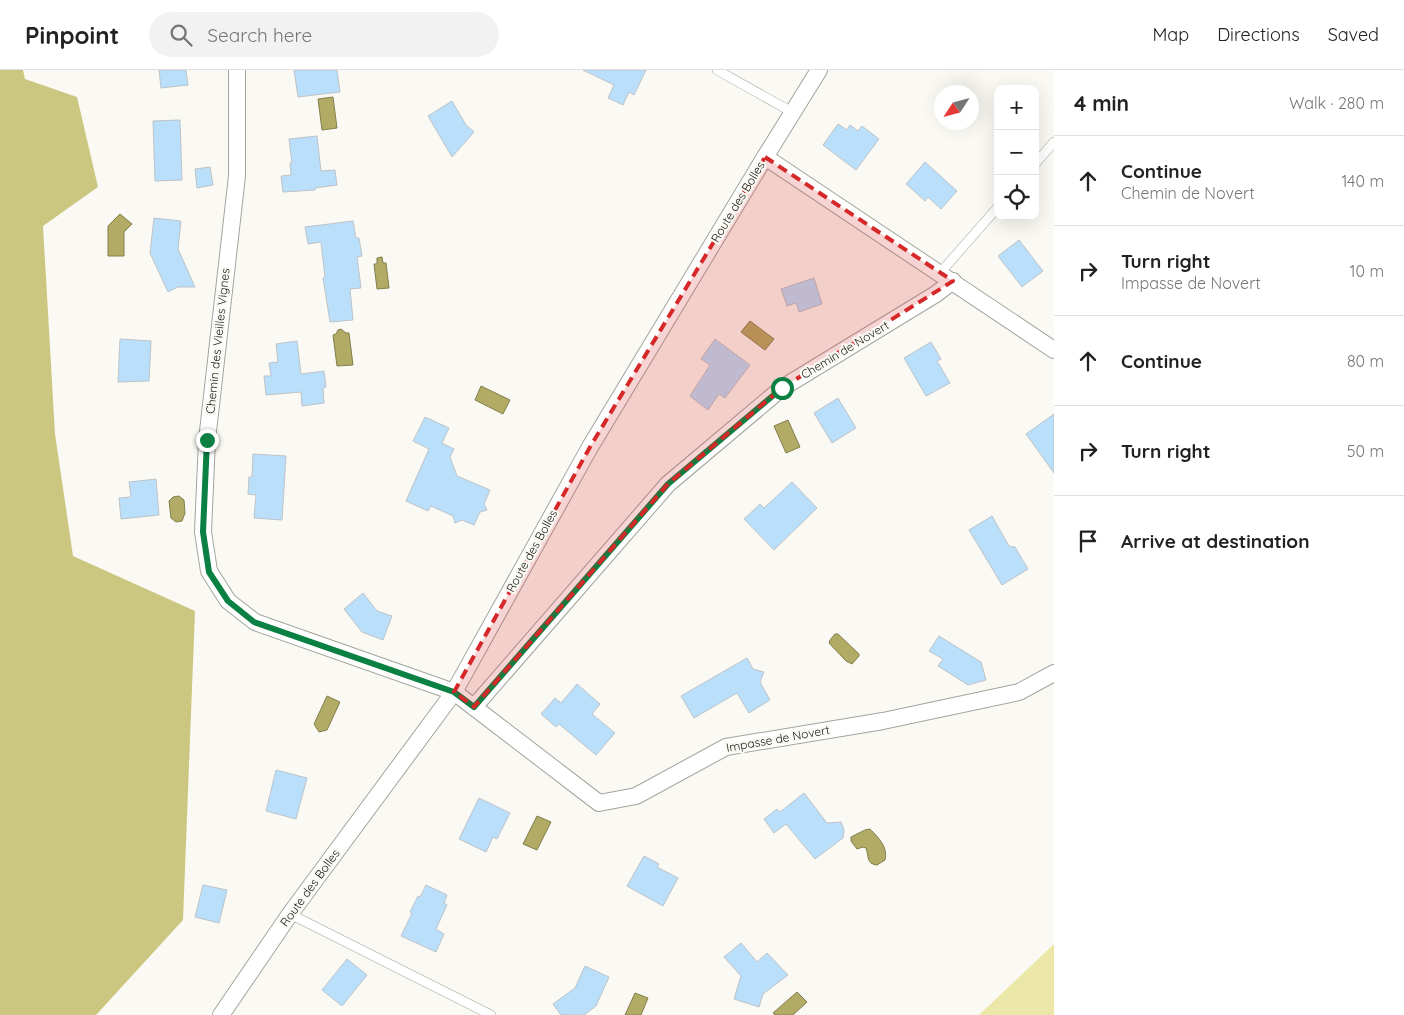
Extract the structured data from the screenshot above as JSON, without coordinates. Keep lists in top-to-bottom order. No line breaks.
{"streets":{"street":["Route des Bolles","Chemin des Vieilles Vignes","Chemin de Novert","Impasse de Novert"]},"crossings":[["Route des Bolles","Chemin des Vieilles Vignes"],["Route des Bolles","Impasse de Novert"],["Chemin des Vieilles Vignes","Impasse de Novert"],["Chemin de Novert","Impasse de Novert"]],"north":"bottom left","page":{"header":"Pinpoint","search":"Search here","nav":["Map","Directions","Saved"],"heading":["4 min","Walk · 280 m"],"map_buttons":["+","−"],"list":[["Continue","Chemin de Novert","140 m"],["Turn right","Impasse de Novert","10 m"],["Continue","80 m"],["Turn right","50 m"],"Arrive at destination"]}}
